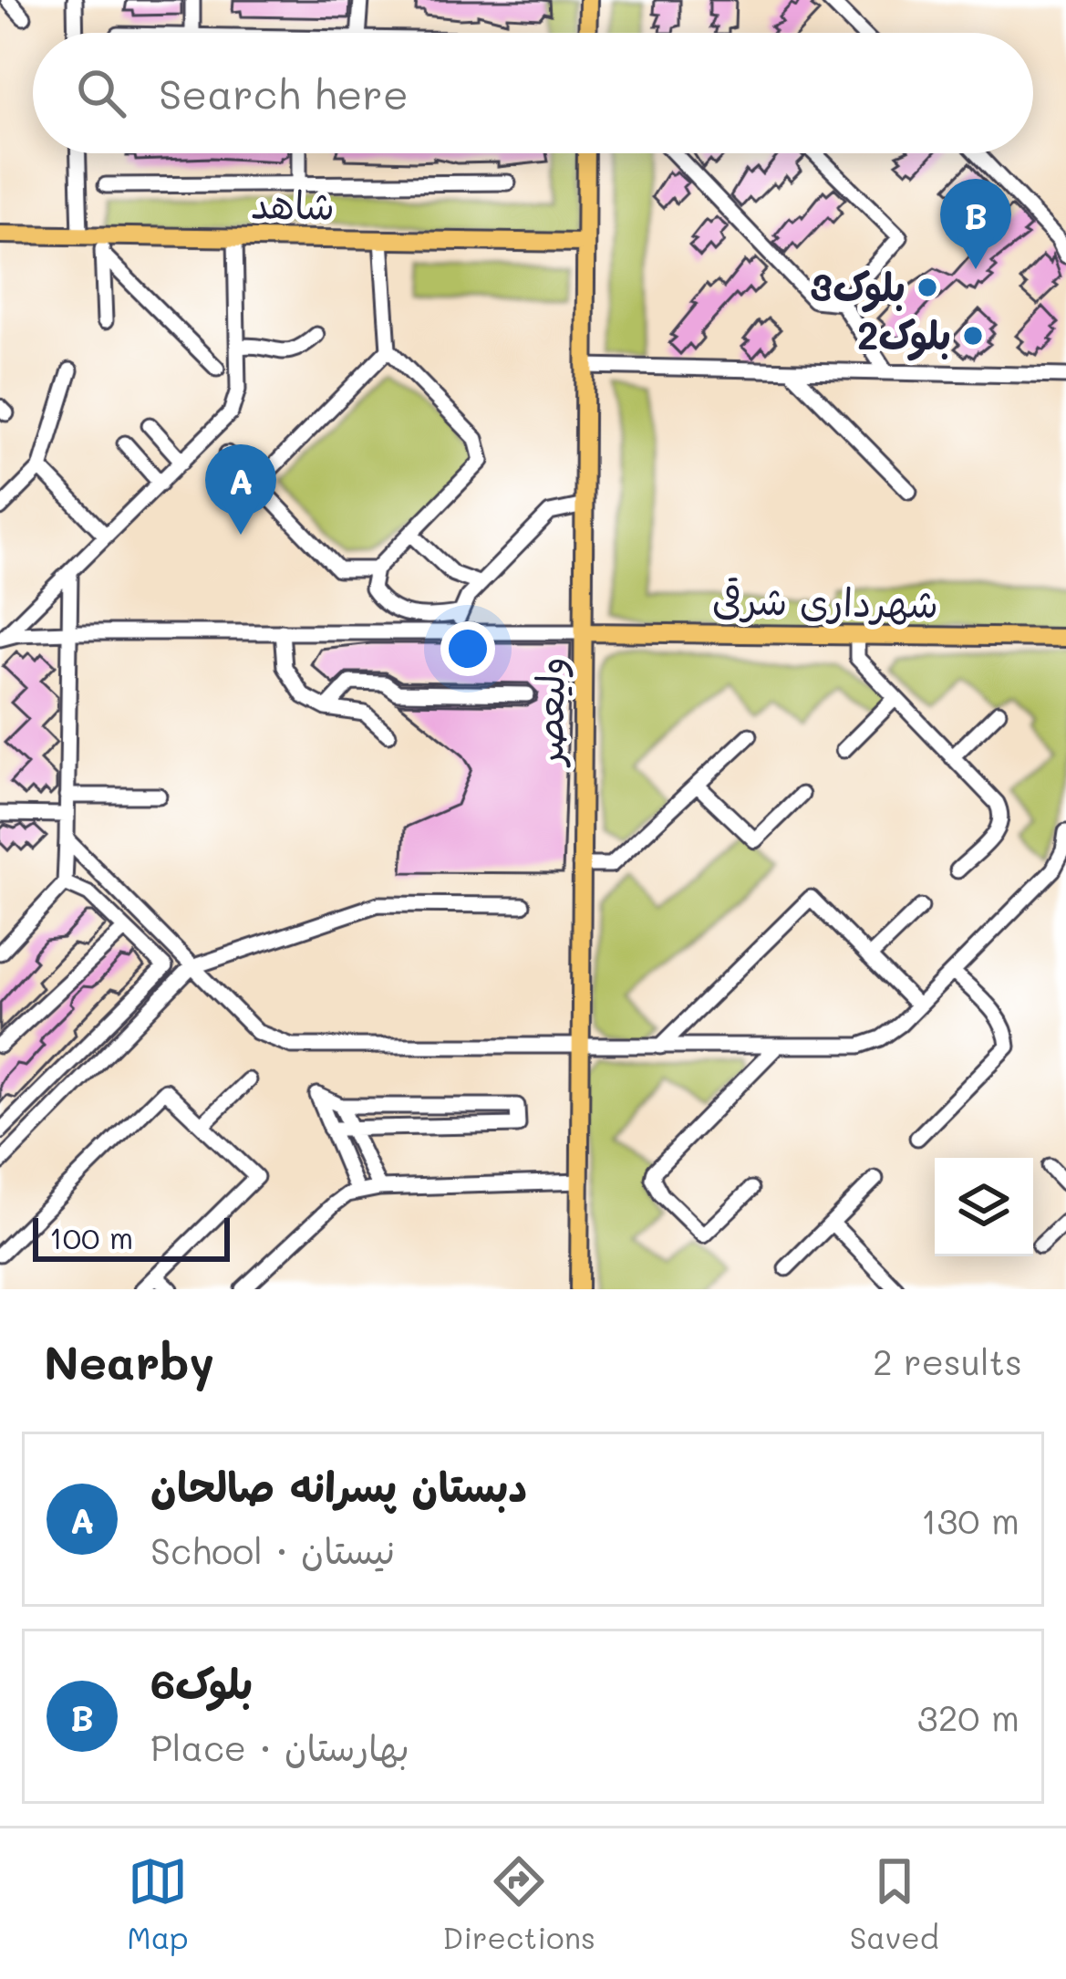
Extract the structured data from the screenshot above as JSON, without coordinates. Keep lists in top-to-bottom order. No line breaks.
{"streets":{"main road":["شاهد","شهرداری شرقی","ولیعصر"]},"crossings":[["شاهد","ولیعصر"],["شهرداری شرقی","ولیعصر"]],"places":["بلوک3","بلوک2"],"scale_bar":"100 m","page":{"search":"Search here","pins":["B","A"],"scale":"100 m","heading":["Nearby","2 results"],"list":[{"mark":"A","name":"دبستان پسرانه صالحان","note":"School · نيستان","value":"130 m"},{"mark":"B","name":"بلوک6","note":"Place · بهارستان","value":"320 m"}],"nav":["Map","Directions","Saved"]}}
